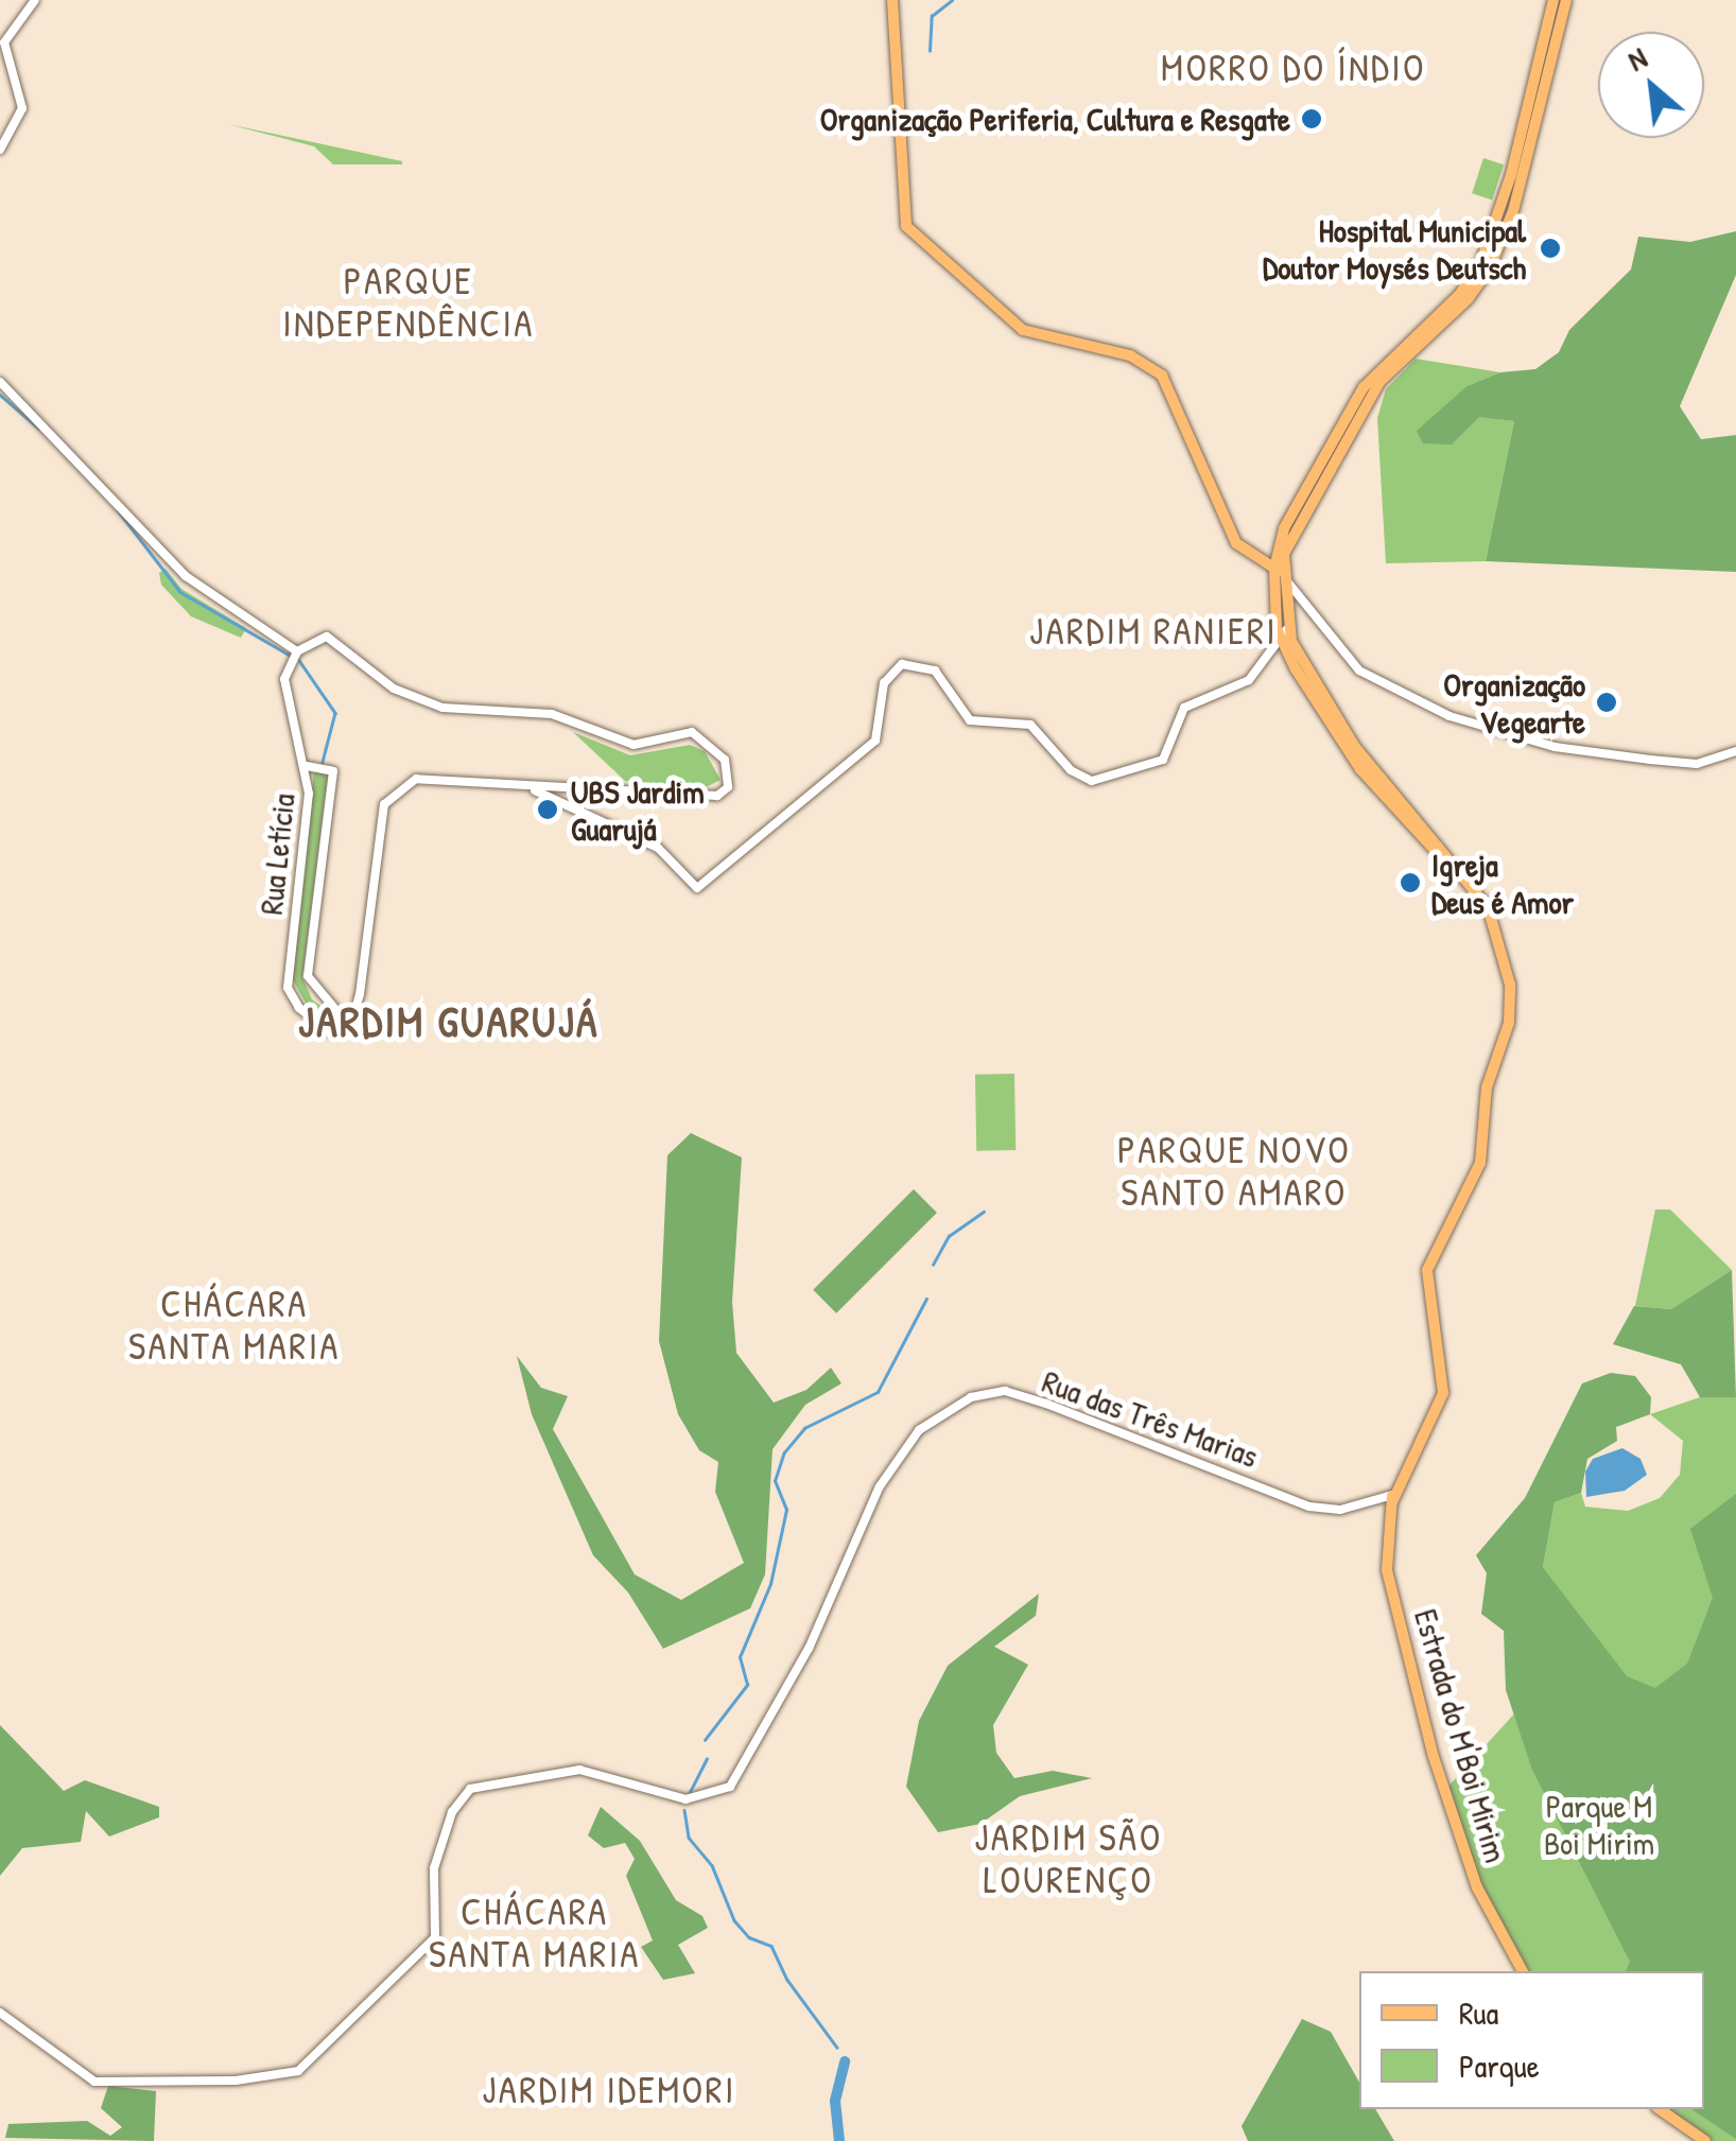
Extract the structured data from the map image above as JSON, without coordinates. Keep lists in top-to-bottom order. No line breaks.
{"streets":{"main road":["Estrada do M'Boi Mirim"],"street":["Rua Letícia","Rua das Três Marias"]},"crossings":[["Rua das Três Marias","Estrada do M'Boi Mirim"]],"districts":["MORRO DO ÍNDIO","PARQUE INDEPENDÊNCIA","JARDIM RANIERI","JARDIM GUARUJÁ","PARQUE NOVO SANTO AMARO","CHÁCARA SANTA MARIA","JARDIM SÃO LOURENÇO","CHÁCARA SANTA MARIA","JARDIM IDEMORI"],"parks":["Parque M Boi Mirim"],"places":["Organização Periferia, Cultura e Resgate","Hospital Municipal Doutor Moysés Deutsch","Organização Vegearte","UBS Jardim Guarujá","Igreja Deus é Amor"],"legend":["Rua","Parque"],"north":"top left"}
